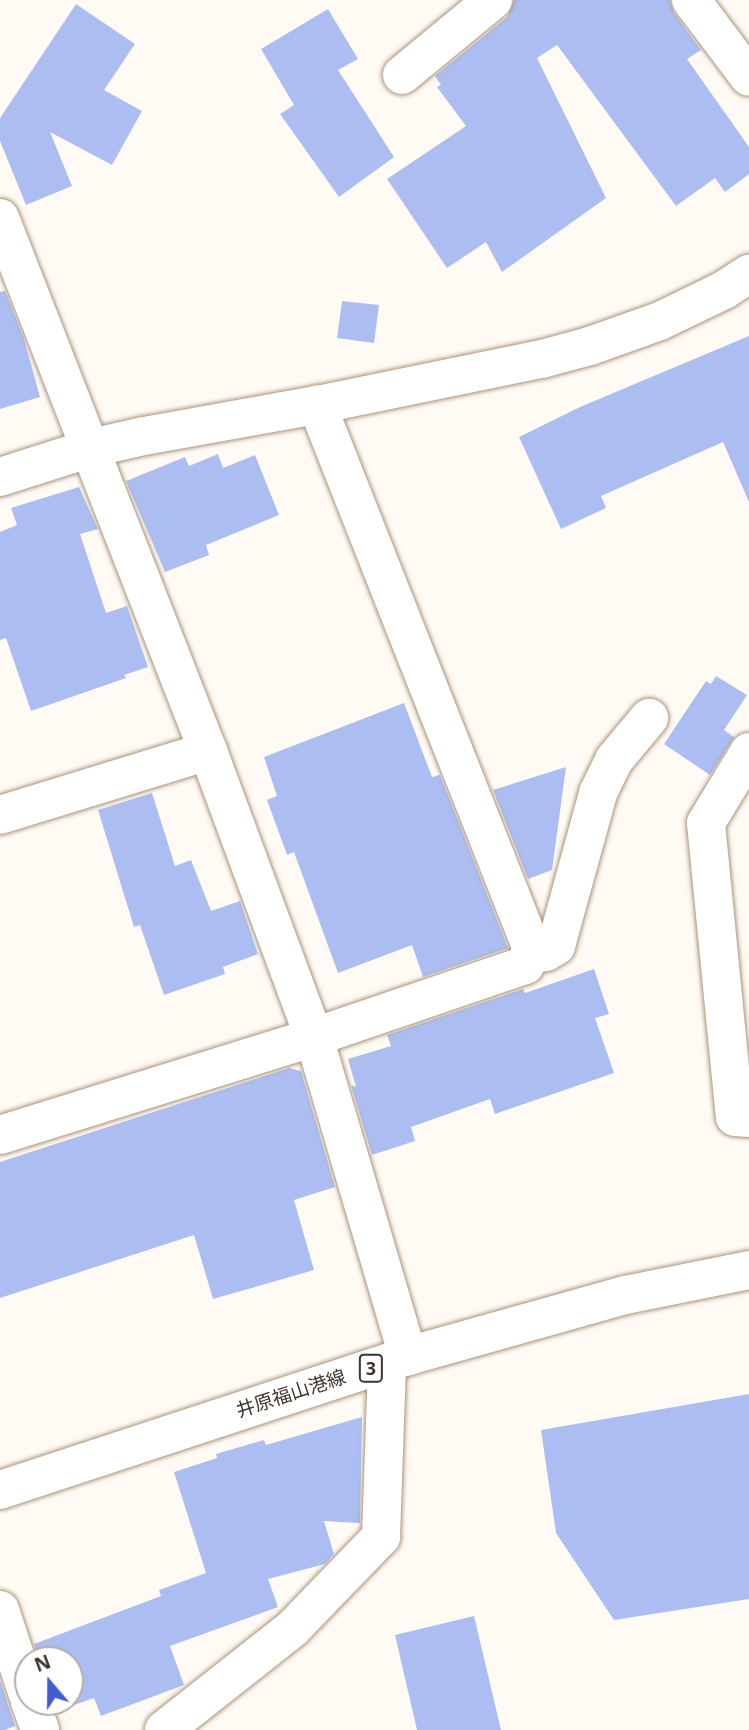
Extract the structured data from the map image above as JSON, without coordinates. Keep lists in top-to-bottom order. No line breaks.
{"streets":{"street":["3","井原福山港線"]},"north":"top"}
